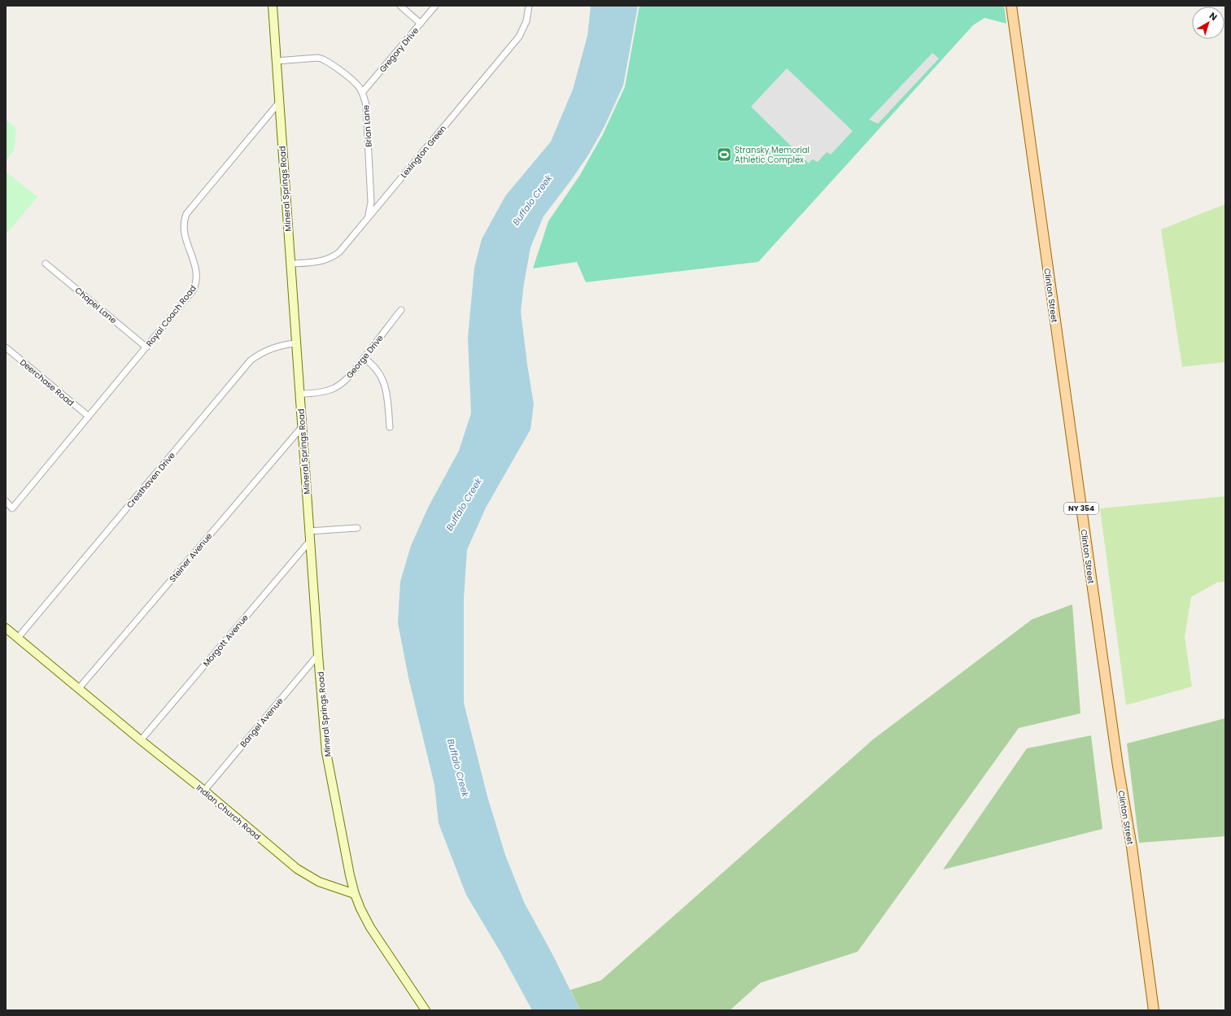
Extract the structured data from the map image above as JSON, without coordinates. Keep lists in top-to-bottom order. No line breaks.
{"streets":{"main road":["Clinton Street","NY 354"],"street":["Gregory Drive","Brian Lane","Lexington Green","Mineral Springs Road","Chapel Lane","Royal Coach Road","George Drive","Deerchase Road","Cresthaven Drive","Steiner Avenue","Morgott Avenue","Bangel Avenue","Indian Church Road"]},"crossings":[["Gregory Drive","Brian Lane"],["Brian Lane","Lexington Green"],["Brian Lane","Mineral Springs Road"],["Lexington Green","Mineral Springs Road"],["Mineral Springs Road","Royal Coach Road"],["Mineral Springs Road","George Drive"],["Mineral Springs Road","Cresthaven Drive"],["Mineral Springs Road","Steiner Avenue"],["Mineral Springs Road","Morgott Avenue"],["Mineral Springs Road","Bangel Avenue"],["Mineral Springs Road","Indian Church Road"],["Chapel Lane","Royal Coach Road"],["Royal Coach Road","Deerchase Road"],["Cresthaven Drive","Indian Church Road"],["Steiner Avenue","Indian Church Road"],["Morgott Avenue","Indian Church Road"],["Bangel Avenue","Indian Church Road"]],"water":["Buffalo Creek"],"places":{"sports":["Stransky Memorial Athletic Complex"]},"north":"top right"}
